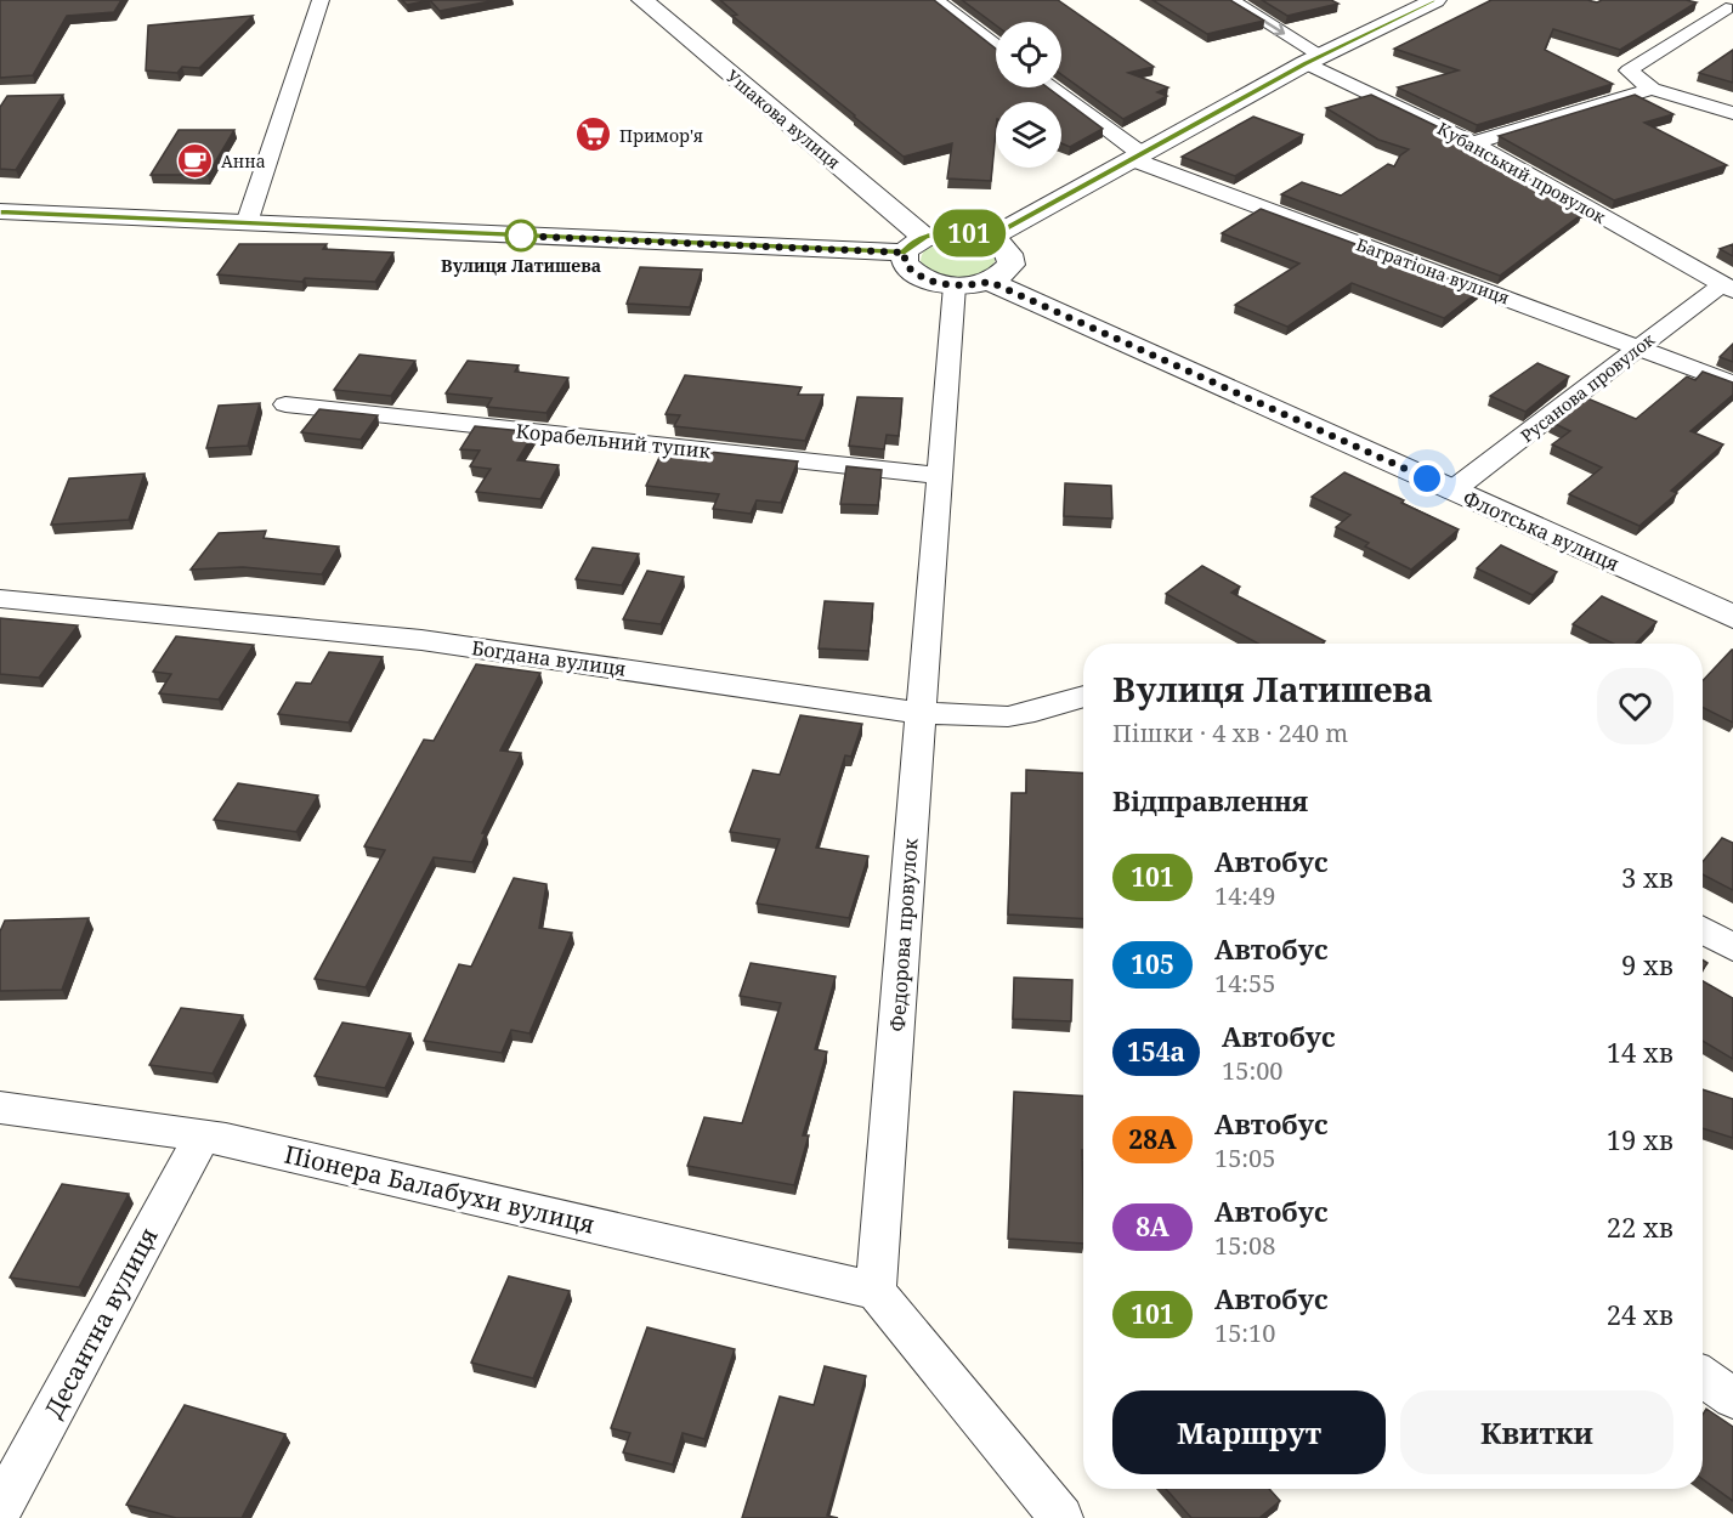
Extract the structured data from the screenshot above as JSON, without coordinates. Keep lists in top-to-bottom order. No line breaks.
{"streets":{"street":["Ушакова вулиця","Кубанський провулок","Багратіона вулиця","Русанова провулок","Корабельний тупик","Флотська вулиця","Богдана вулиця","Федорова провулок","Піонера Балабухи вулиця","Десантна вулиця"]},"crossings":[["Ушакова вулиця","Федорова провулок"],["Кубанський провулок","Русанова провулок"],["Багратіона вулиця","Русанова провулок"],["Русанова провулок","Флотська вулиця"],["Корабельний тупик","Федорова провулок"],["Богдана вулиця","Федорова провулок"],["Федорова провулок","Піонера Балабухи вулиця"],["Піонера Балабухи вулиця","Десантна вулиця"]],"places":{"supermarket":["Примор'я"],"cafe":["Анна"],"other":["Вулиця Латишева"]},"lines":["bus line 101"],"page":{"on_map":"101","heading":[["Вулиця Латишева","Пішки · 4 хв · 240 m"],"Відправлення"],"list":[{"mark":"101","name":"Автобус","note":"14:49","value":"3 хв"},{"mark":"105","name":"Автобус","note":"14:55","value":"9 хв"},{"mark":"154а","name":"Автобус","note":"15:00","value":"14 хв"},{"mark":"28А","name":"Автобус","note":"15:05","value":"19 хв"},{"mark":"8А","name":"Автобус","note":"15:08","value":"22 хв"},{"mark":"101","name":"Автобус","note":"15:10","value":"24 хв"}],"buttons":["Маршрут","Квитки"]}}
